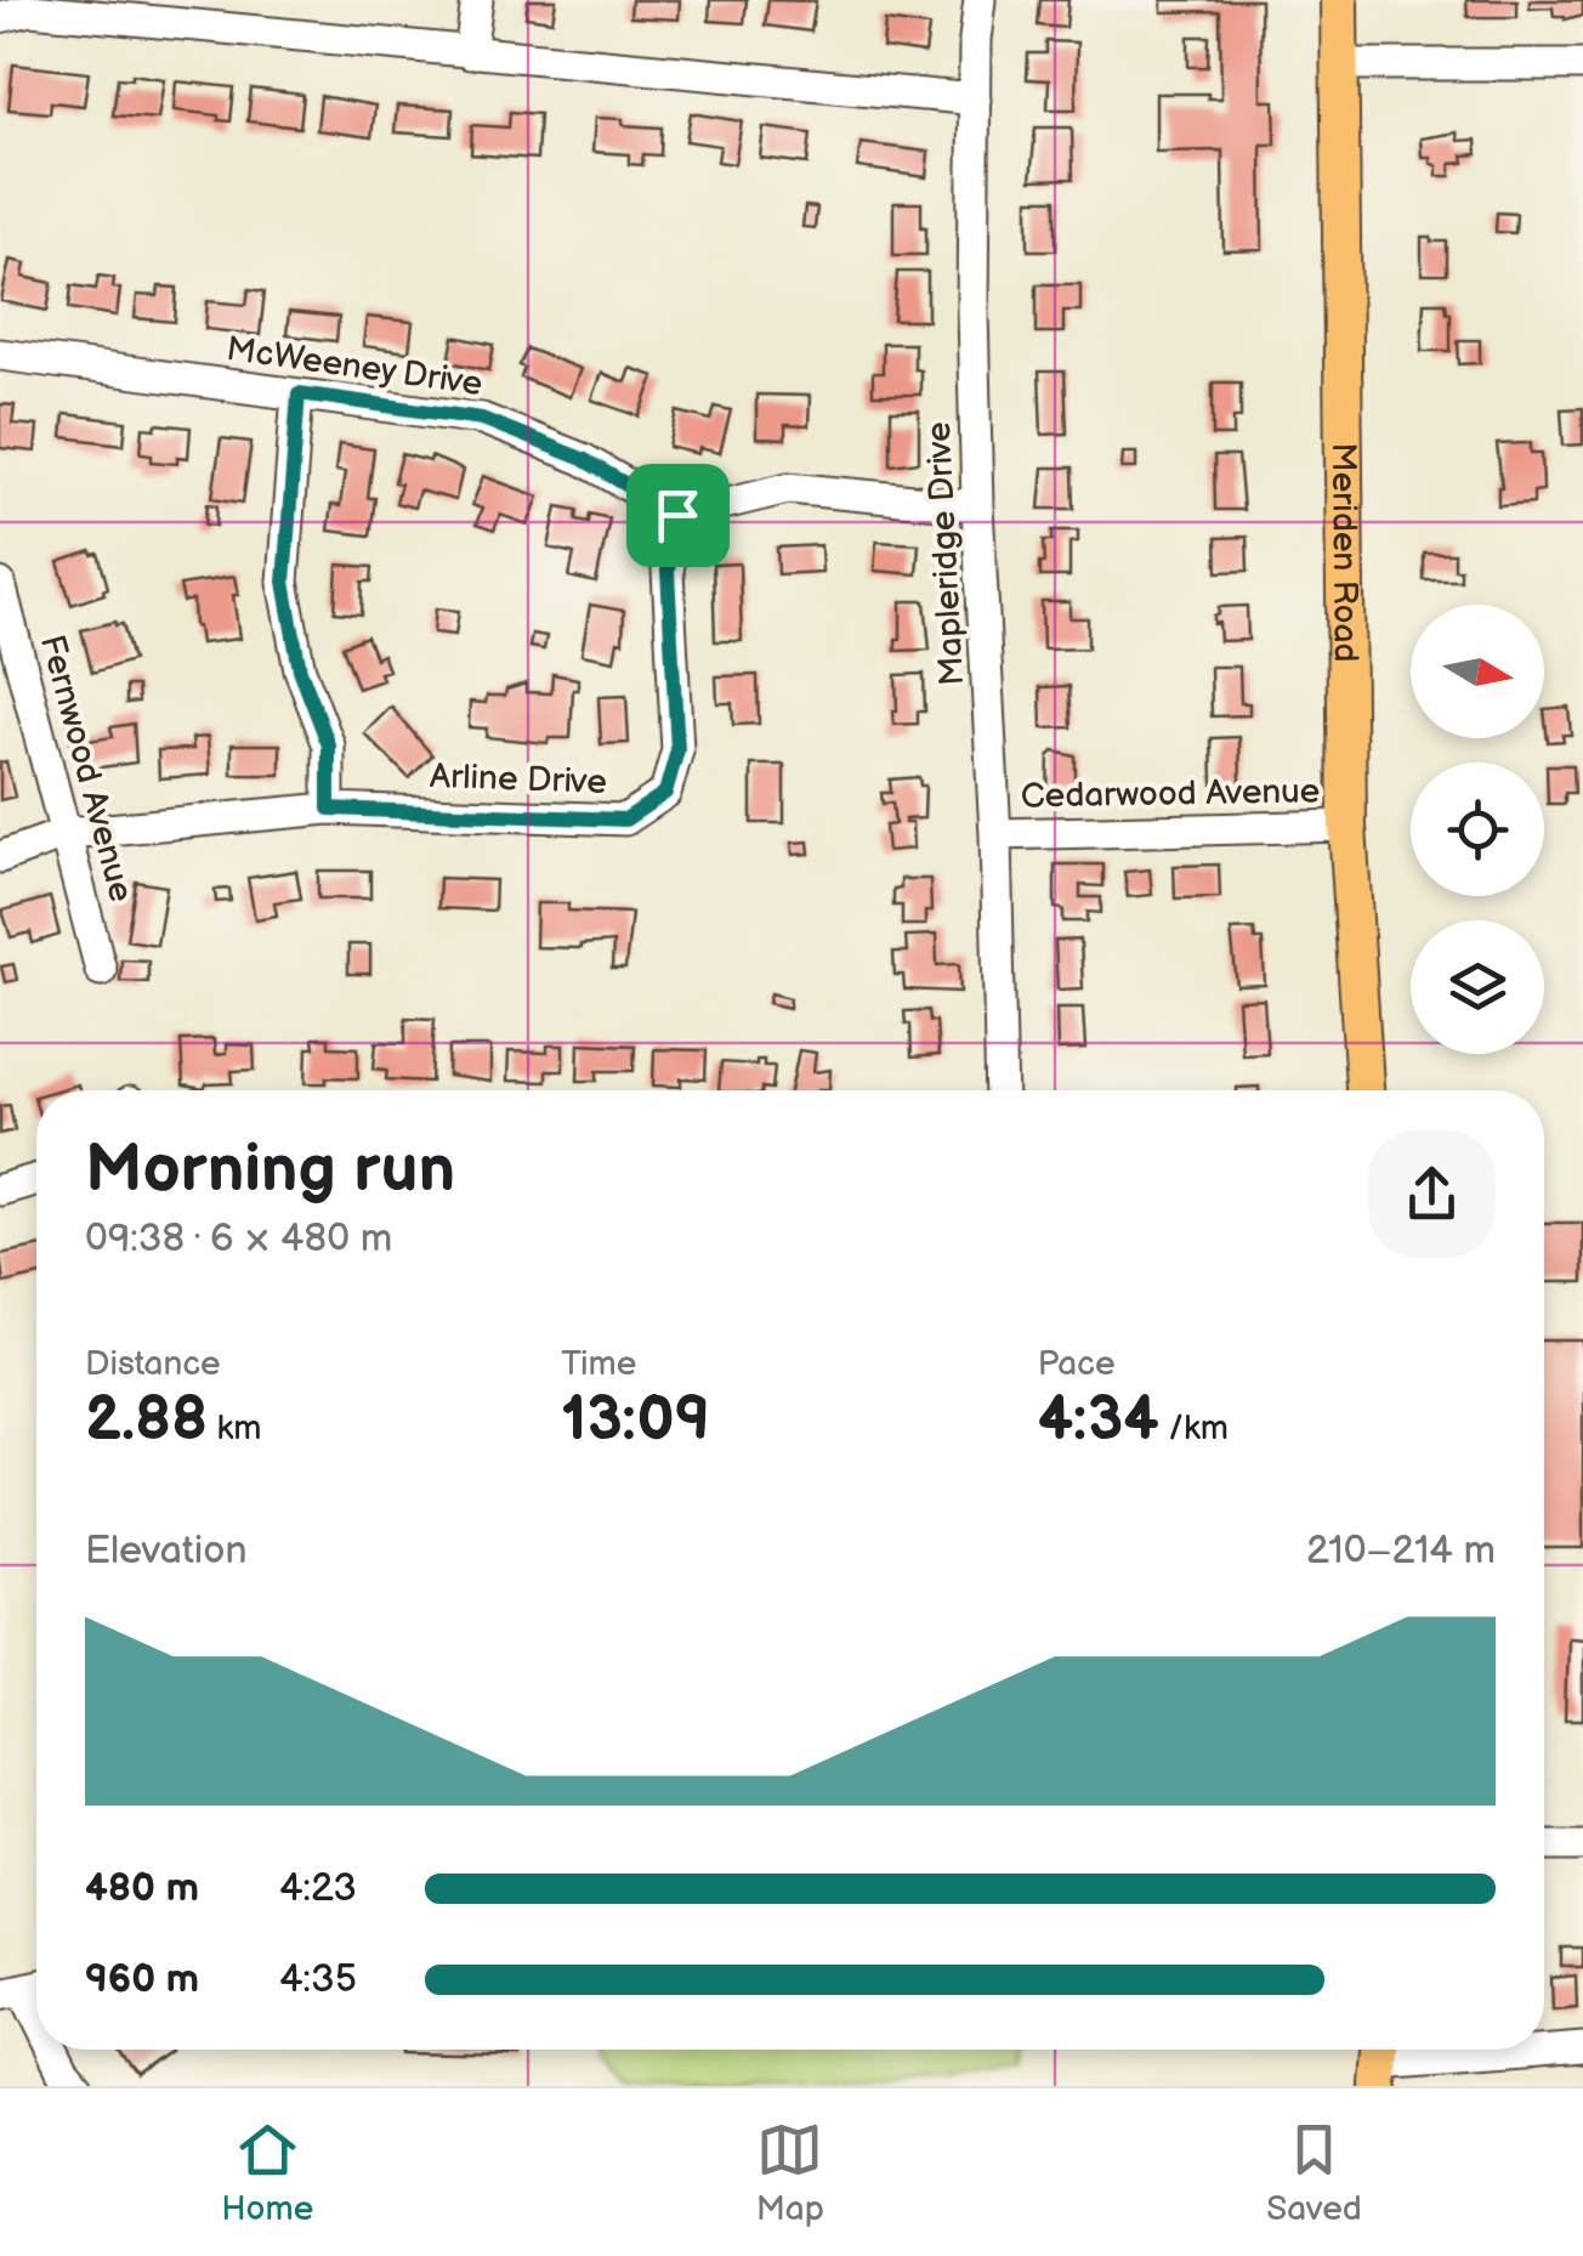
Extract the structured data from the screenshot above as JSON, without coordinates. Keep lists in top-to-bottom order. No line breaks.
{"streets":{"main road":["Meriden Road"],"street":["McWeeney Drive","Mapleridge Drive","Fernwood Avenue","Arline Drive","Cedarwood Avenue"]},"crossings":[["McWeeney Drive","Arline Drive"],["Meriden Road","Cedarwood Avenue"],["Mapleridge Drive","Cedarwood Avenue"],["Fernwood Avenue","Arline Drive"]],"north":"right","page":{"heading":["Morning run","09:38 · 6 × 480 m"],"stats":[["Distance","2.88 km"],["Time","13:09"],["Pace","4:34 /km"]],"chart":["Elevation","210–214 m"],"list":[{"name":"480 m","note":"4:23"},{"name":"960 m","note":"4:35"}],"tabs":["Home","Map","Saved"]}}
